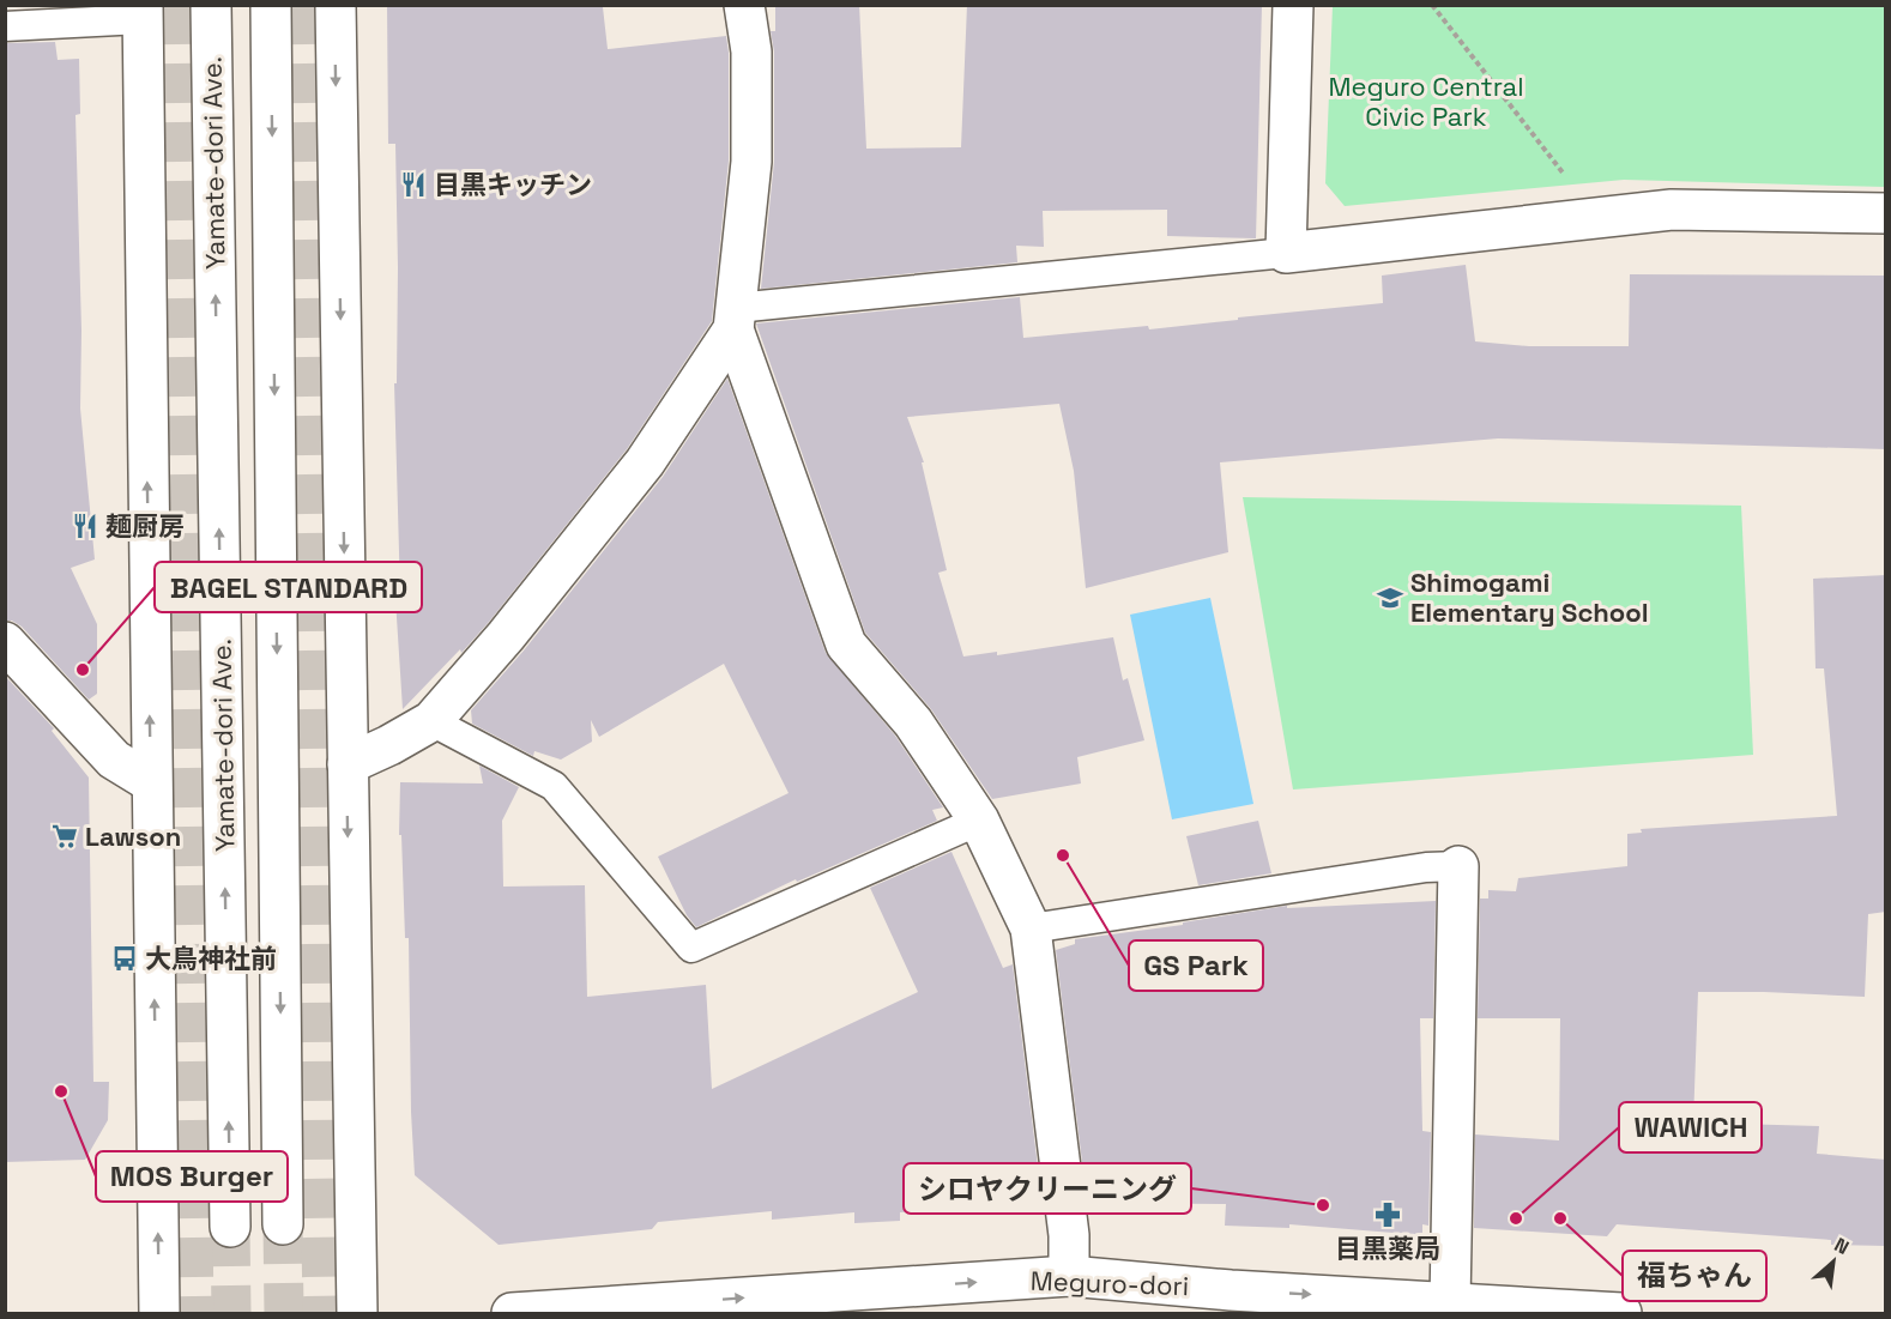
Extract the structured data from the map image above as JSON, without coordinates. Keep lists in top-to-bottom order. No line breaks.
{"streets":{"main road":["Yamate-dori Ave.","Meguro-dori"]},"one_way":["Meguro-dori"],"parks":["Meguro Central Civic Park"],"places":{"restaurant":["目黒キッチン","麺厨房"],"school or university":["Shimogami Elementary School"],"other":["BAGEL STANDARD","GS Park","MOS Burger","シロヤクリーニング","WAWICH","福ちゃん"],"supermarket":["Lawson"],"bus stop":["大鳥神社前"],"pharmacy":["目黒薬局"]},"north":"top right"}
